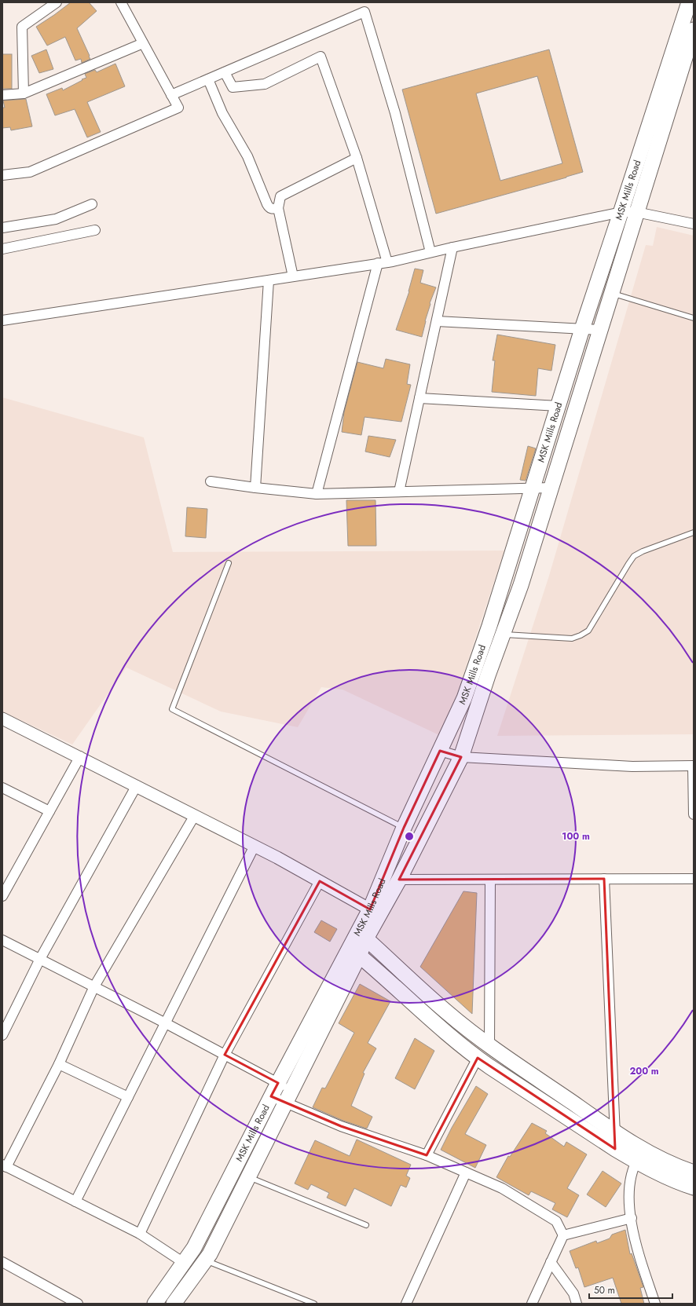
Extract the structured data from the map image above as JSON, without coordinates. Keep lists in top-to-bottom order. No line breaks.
{"streets":{"main road":["MSK Mills Road"]},"scale_bar":"50 m","rings":["100 m","200 m"]}
